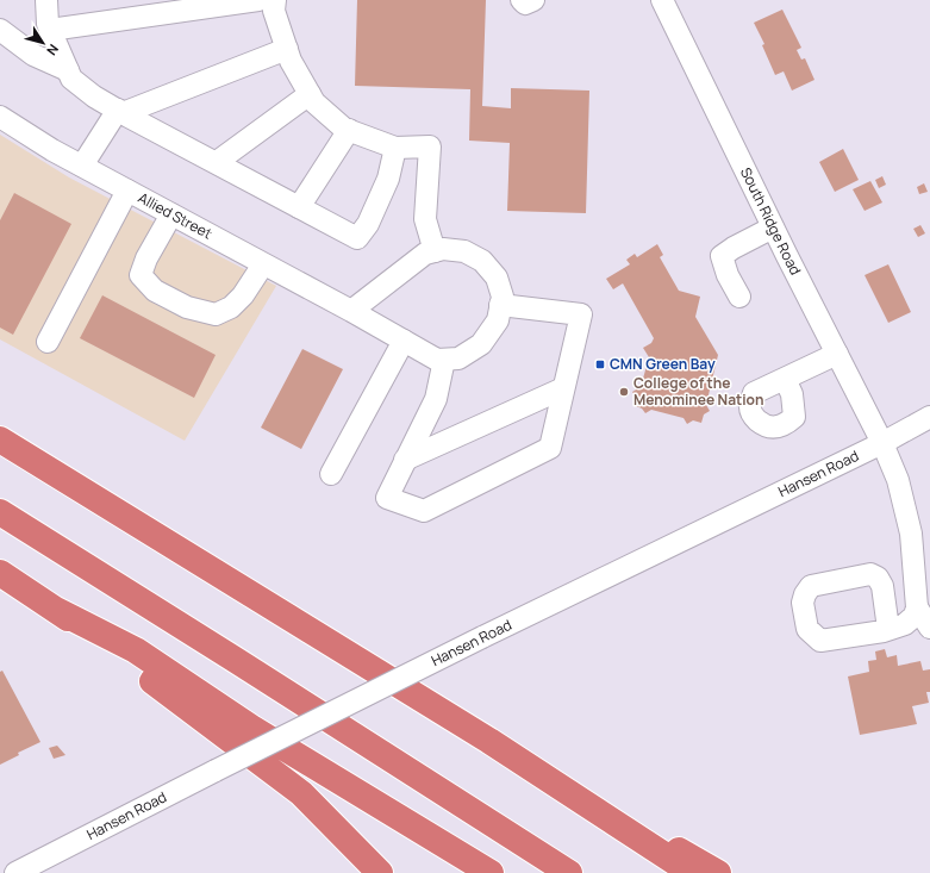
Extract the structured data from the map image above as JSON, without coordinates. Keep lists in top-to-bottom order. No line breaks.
{"streets":{"street":["Allied Street","South Ridge Road","Hansen Road"]},"crossings":[["South Ridge Road","Hansen Road"]],"places":{"transit":["CMN Green Bay"],"other":["College of the Menominee Nation"]},"north":"bottom right"}
